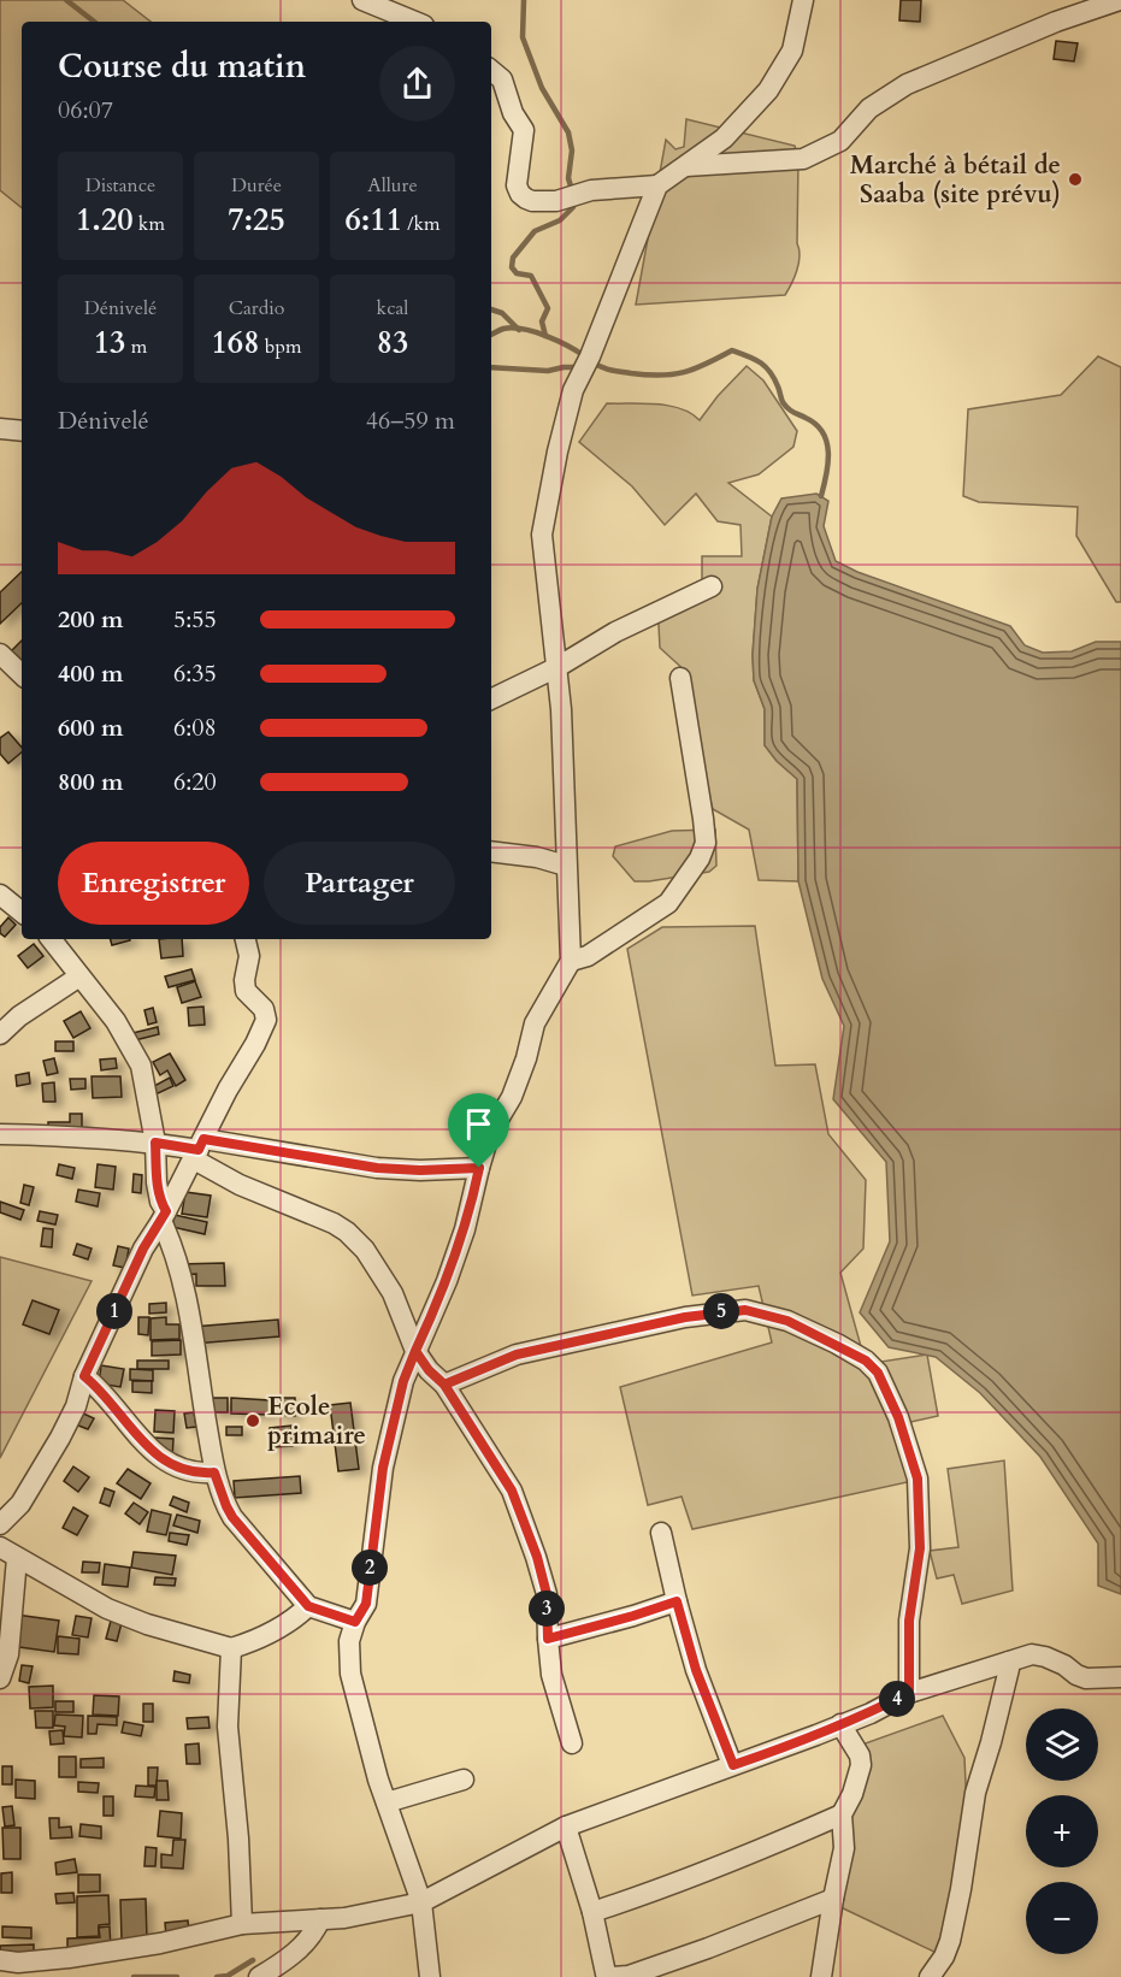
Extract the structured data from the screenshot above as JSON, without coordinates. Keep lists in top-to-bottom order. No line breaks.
{"places":["Marché à bétail de Saaba (site prévu)","Ecole primaire"],"page":{"heading":["Course du matin","06:07"],"stats":[["Distance","1.20 km"],["Durée","7:25"],["Allure","6:11 /km"],["Dénivelé","13 m"],["Cardio","168 bpm"],["kcal","83"]],"chart":["Dénivelé","46–59 m"],"list":[{"name":"200 m","note":"5:55"},{"name":"400 m","note":"6:35"},{"name":"600 m","note":"6:08"},{"name":"800 m","note":"6:20"}],"buttons":["Enregistrer","Partager"],"pins":["1","5","2","3","4"],"map_buttons":["+","−"]}}
